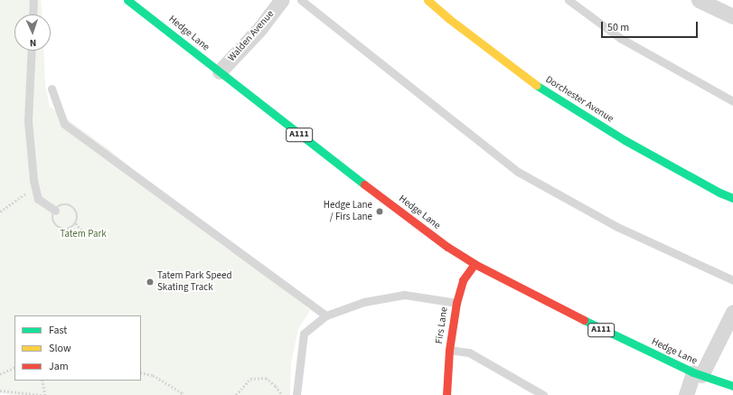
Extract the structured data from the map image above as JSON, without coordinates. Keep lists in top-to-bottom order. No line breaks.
{"streets":{"main road":["Hedge Lane","Dorchester Avenue","A111","Firs Lane"],"street":["Walden Avenue"]},"crossings":[["Hedge Lane","Walden Avenue"],["Hedge Lane","Firs Lane"]],"parks":["Tatem Park"],"places":["Hedge Lane / Firs Lane","Tatem Park Speed Skating Track"],"legend":["Fast","Slow","Jam"],"scale_bar":"50 m","north":"bottom"}
